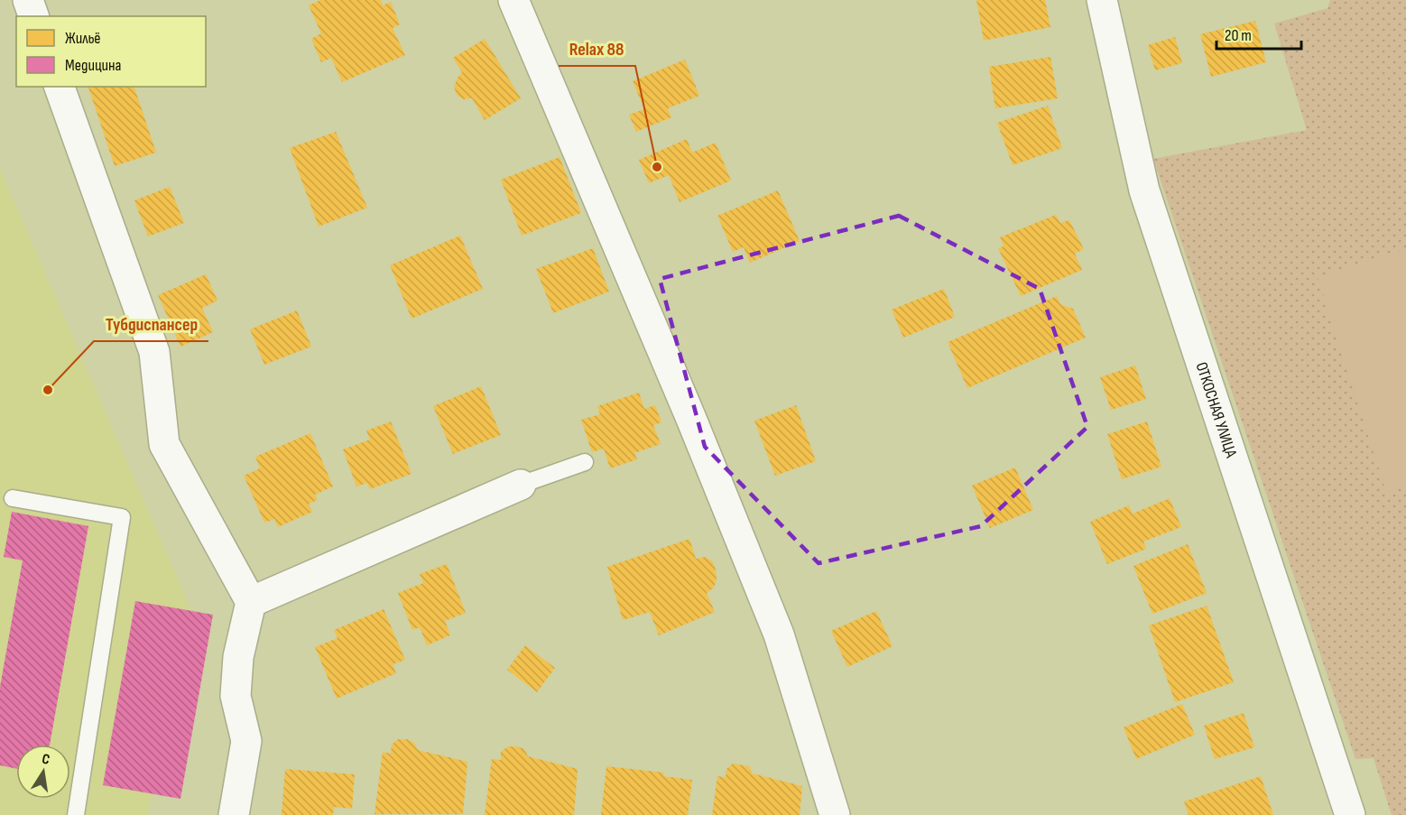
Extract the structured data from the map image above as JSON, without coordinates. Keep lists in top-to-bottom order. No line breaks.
{"streets":{"street":["ОТКОСНАЯ УЛИЦА"]},"places":["Relax 88","Тубдиспансер"],"legend":["Жильё","Медицина"],"scale_bar":"20 m","north":"top"}
